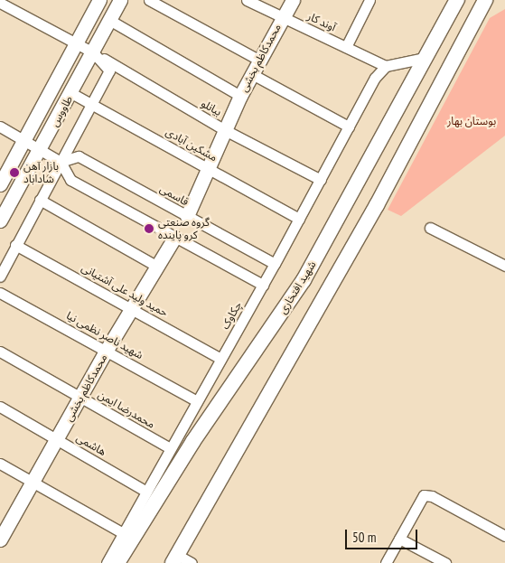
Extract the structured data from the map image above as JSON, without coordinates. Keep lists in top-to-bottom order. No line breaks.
{"streets":{"main road":["شهید افتخاری"],"street":["آوند کار","محمدکاظم بخشی","بیانلو","طاووس","مشکین آبادی","قاسمی","حمید ولید علی آشتیانی","چکاوک","شهید ناصر نظمی نیا","محمدرضا ایمن","هاشمی"]},"crossings":[["آوند کار","محمدکاظم بخشی"],["آوند کار","چکاوک"],["محمدکاظم بخشی","بیانلو"],["محمدکاظم بخشی","مشکین آبادی"],["محمدکاظم بخشی","قاسمی"],["محمدکاظم بخشی","حمید ولید علی آشتیانی"],["محمدکاظم بخشی","شهید ناصر نظمی نیا"],["محمدکاظم بخشی","محمدرضا ایمن"],["محمدکاظم بخشی","هاشمی"],["بیانلو","طاووس"],["بیانلو","چکاوک"],["طاووس","مشکین آبادی"],["مشکین آبادی","چکاوک"],["قاسمی","چکاوک"],["حمید ولید علی آشتیانی","چکاوک"],["چکاوک","شهید ناصر نظمی نیا"],["چکاوک","محمدرضا ایمن"],["چکاوک","هاشمی"]],"parks":["بوستان بهار"],"places":["بازار آهن شاداباد","گروه صنعتی کرو پاینده"],"scale_bar":"50 m"}
